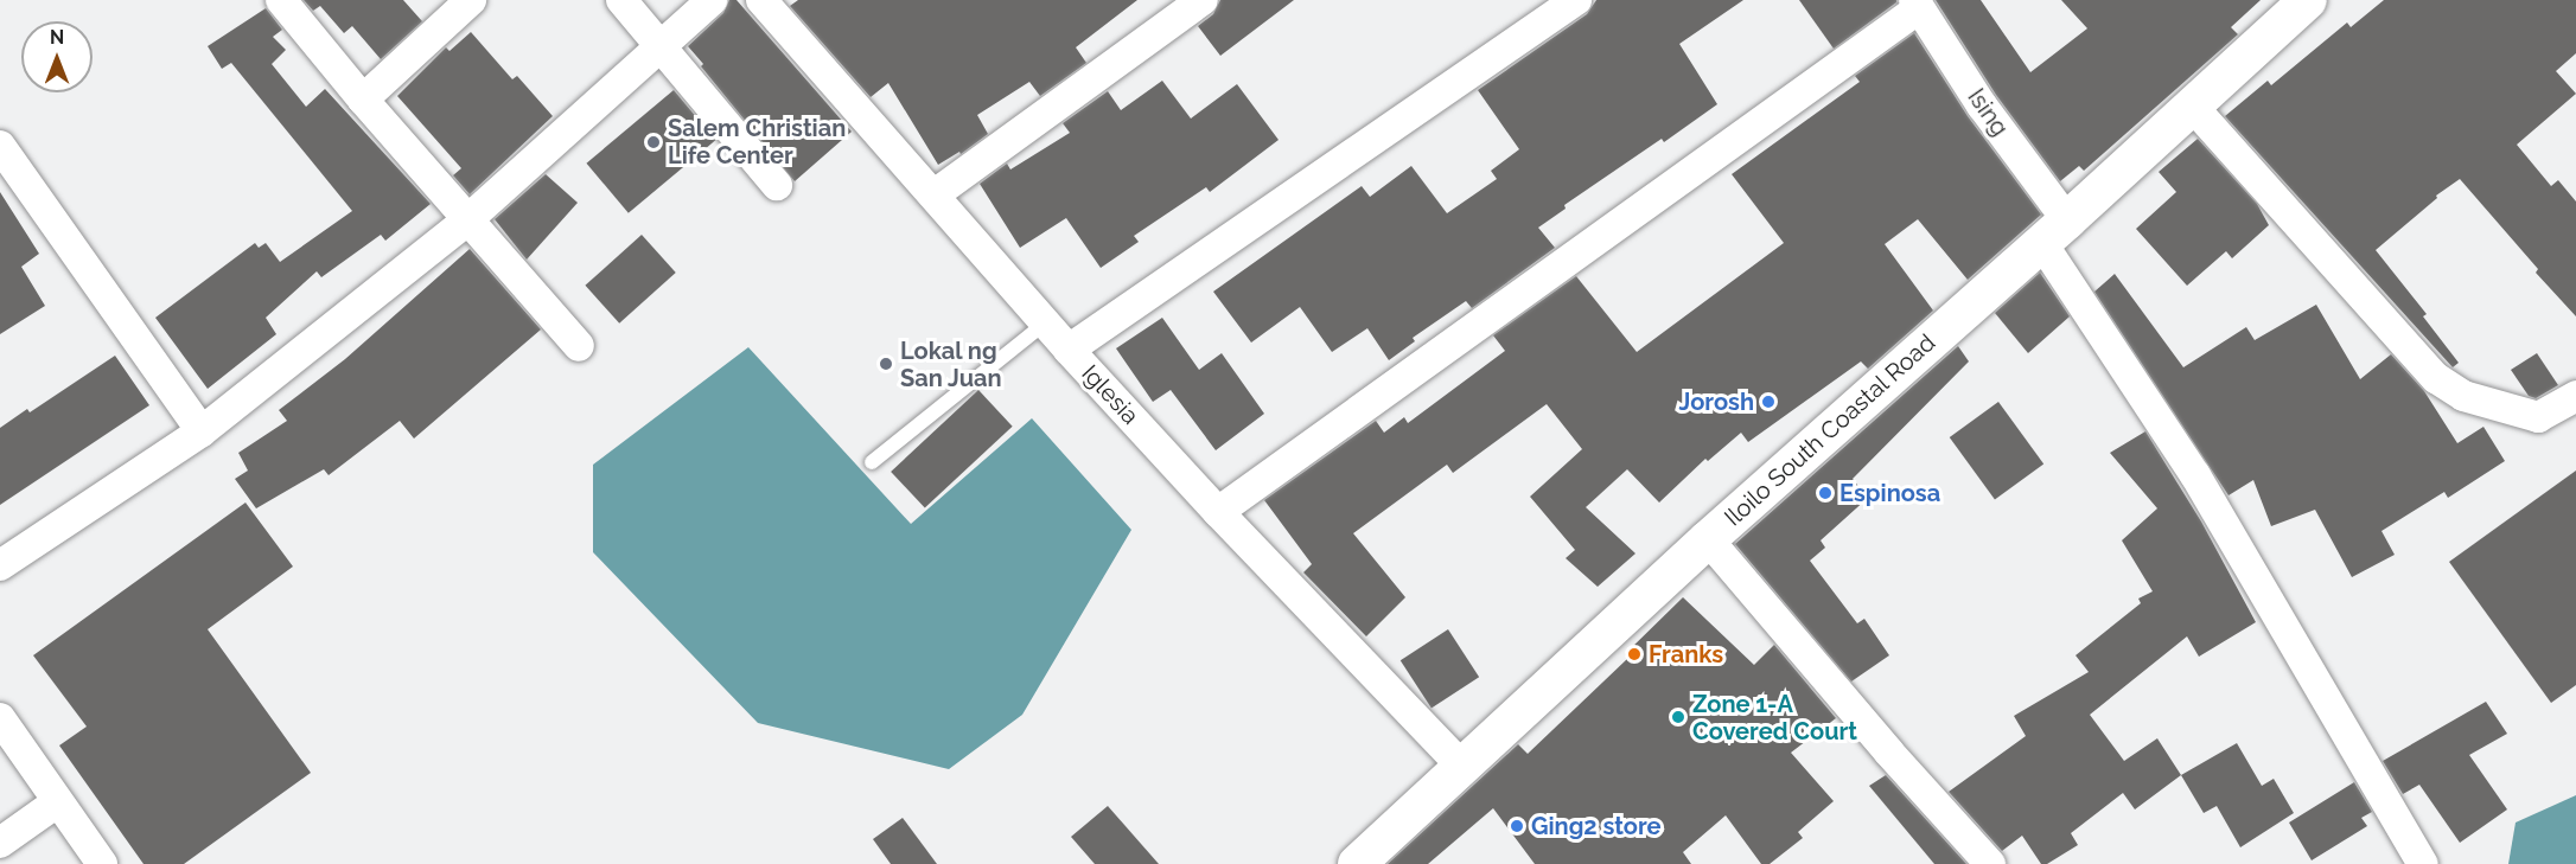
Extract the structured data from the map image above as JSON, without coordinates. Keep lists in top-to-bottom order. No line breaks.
{"streets":{"street":["Ising","Iglesia","Iloilo South Coastal Road"]},"crossings":[["Ising","Iloilo South Coastal Road"],["Iglesia","Iloilo South Coastal Road"]],"places":["Salem Christian Life Center","Lokal ng San Juan","Jorosh","Espinosa","Franks","Zone 1-A Covered Court","Ging2 store"],"north":"top"}
